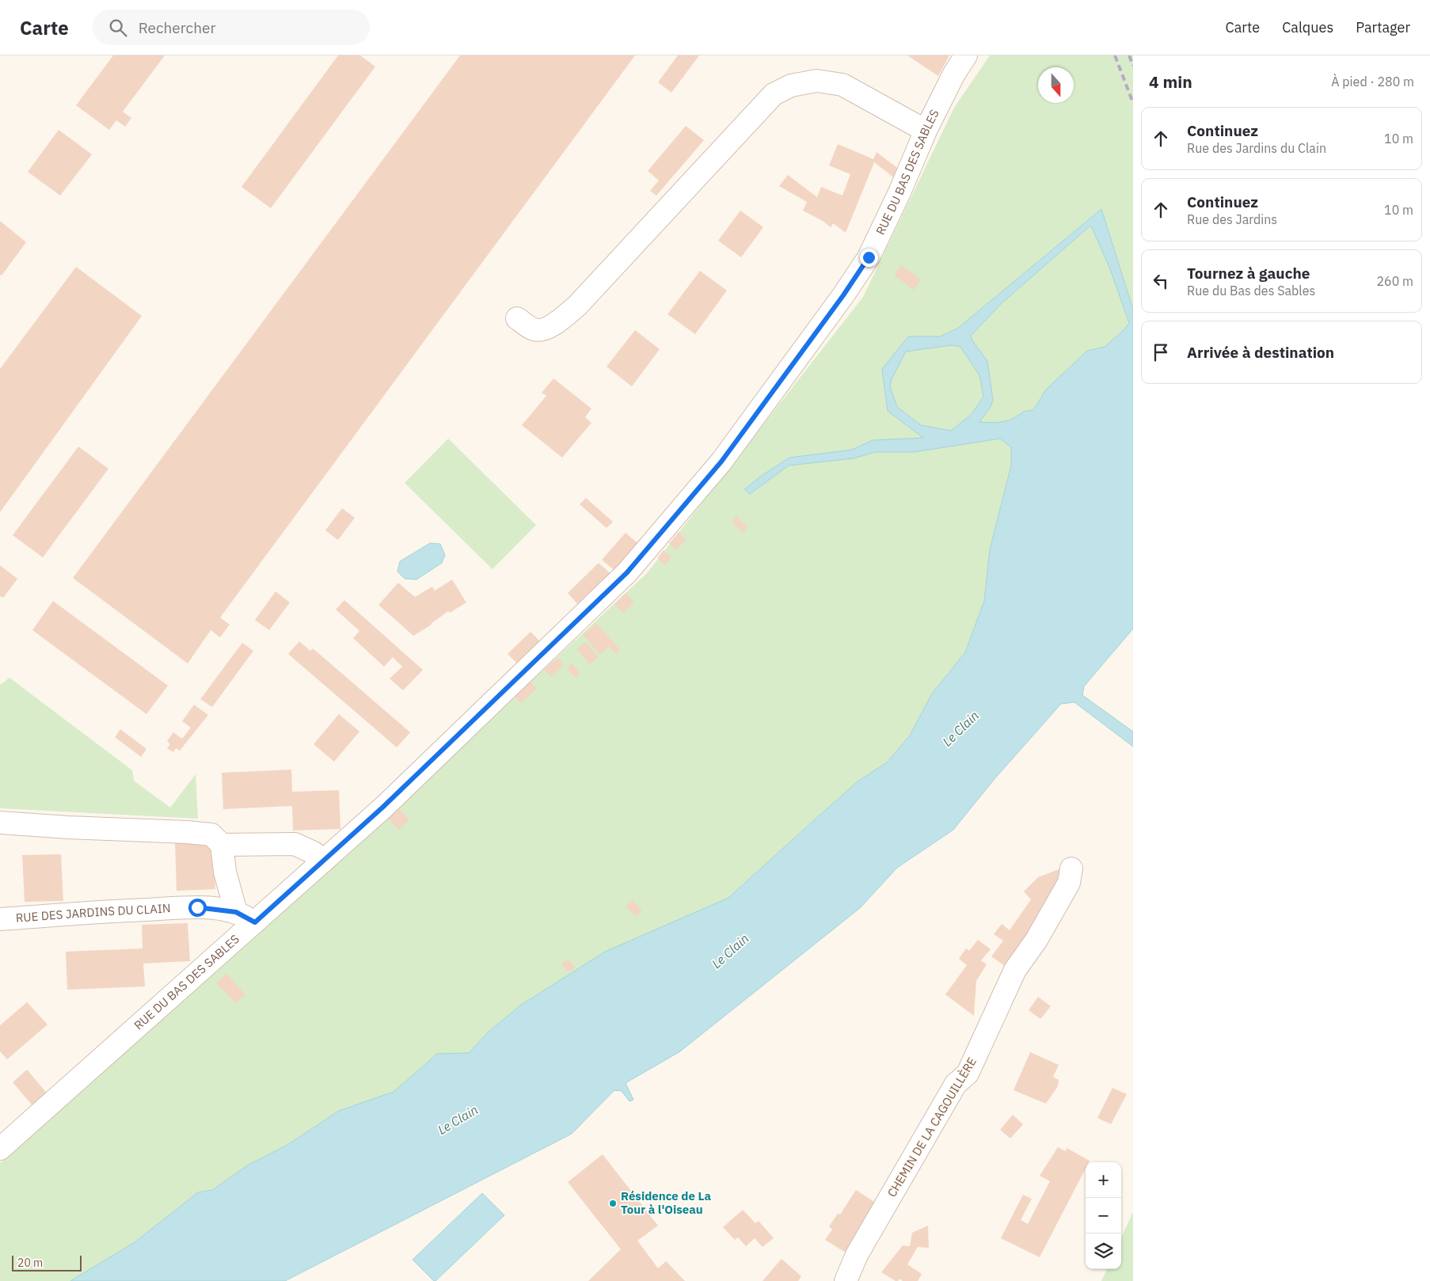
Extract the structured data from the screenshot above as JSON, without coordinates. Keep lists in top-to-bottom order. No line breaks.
{"streets":{"street":["RUE DU BAS DES SABLES","RUE DES JARDINS DU CLAIN","CHEMIN DE LA CAGOUILLÈRE"]},"water":["Le Clain"],"places":["Résidence de La Tour à l'Oiseau"],"scale_bar":"20 m","north":"bottom","page":{"header":"Carte","search":"Rechercher","nav":["Carte","Calques","Partager"],"heading":["4 min","À pied · 280 m"],"list":[["Continuez","Rue des Jardins du Clain","10 m"],["Continuez","Rue des Jardins","10 m"],["Tournez à gauche","Rue du Bas des Sables","260 m"],"Arrivée à destination"],"map_buttons":["+","−"],"scale":"20 m"}}
